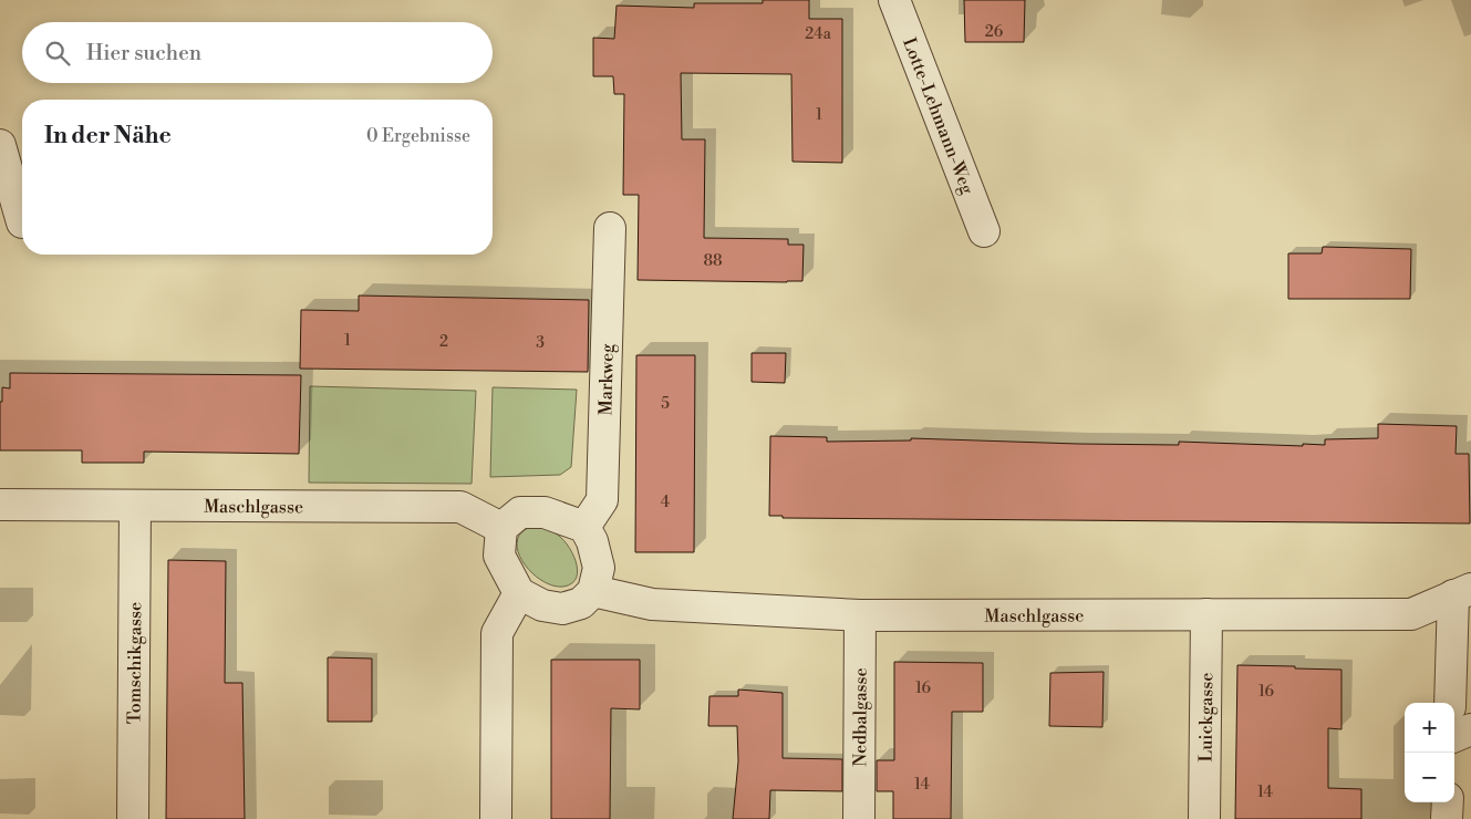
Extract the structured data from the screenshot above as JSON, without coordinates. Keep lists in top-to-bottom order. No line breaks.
{"streets":{"street":["Lotte-Lehmann-Weg","Markweg","Maschlgasse","Tomschikgasse","Luickgasse","Nedbalgasse"]},"crossings":[["Markweg","Maschlgasse"],["Maschlgasse","Tomschikgasse"],["Maschlgasse","Luickgasse"],["Maschlgasse","Nedbalgasse"]],"house_numbers":["26","24a","1","88","1","2","3","5","4","16","16","14","14"],"page":{"search":"Hier suchen","heading":["In der Nähe","0 Ergebnisse"],"map_buttons":["+","−"]}}
